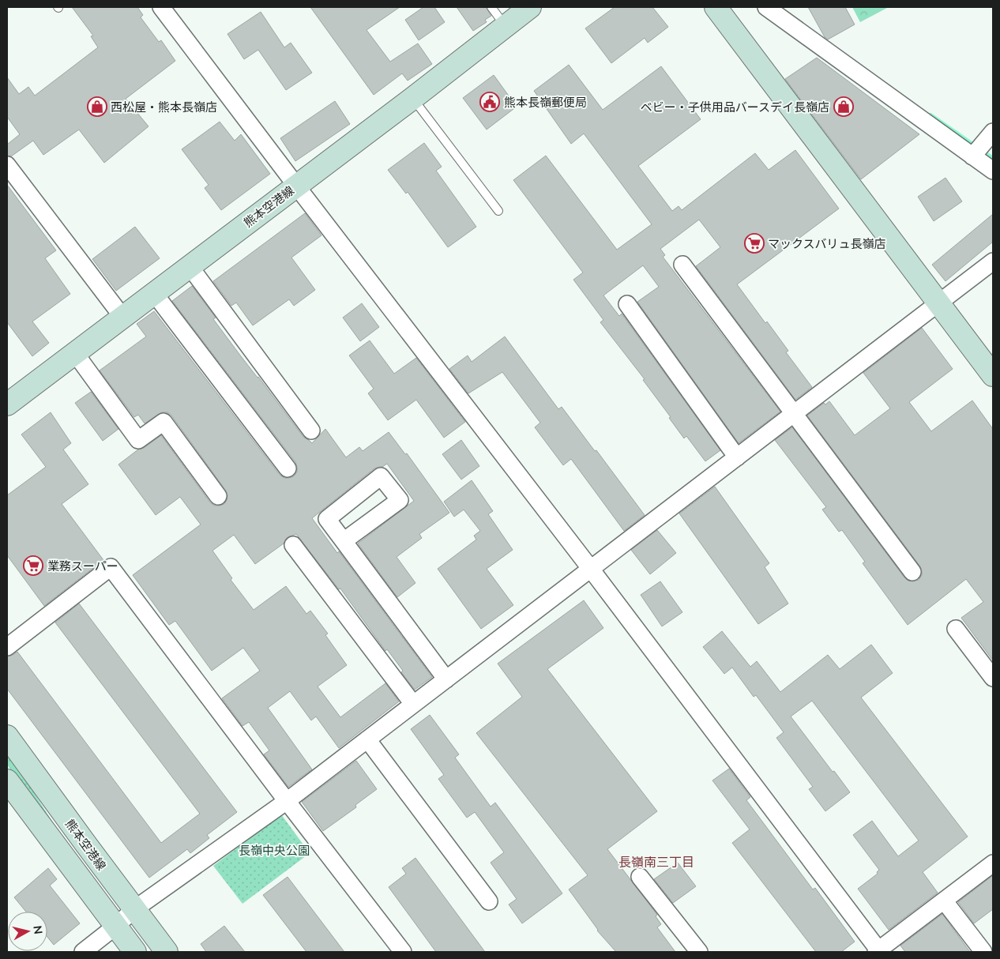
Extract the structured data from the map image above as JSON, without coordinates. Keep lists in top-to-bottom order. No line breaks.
{"streets":{"main road":["熊本空港線"]},"districts":["長嶺南三丁目"],"parks":["長嶺中央公園"],"places":{"public building":["熊本長嶺郵便局"],"shop":["西松屋・熊本長嶺店","ベビー・子供用品バースデイ長嶺店"],"supermarket":["マックスバリュ長嶺店","業務スーパー"]},"north":"right"}
